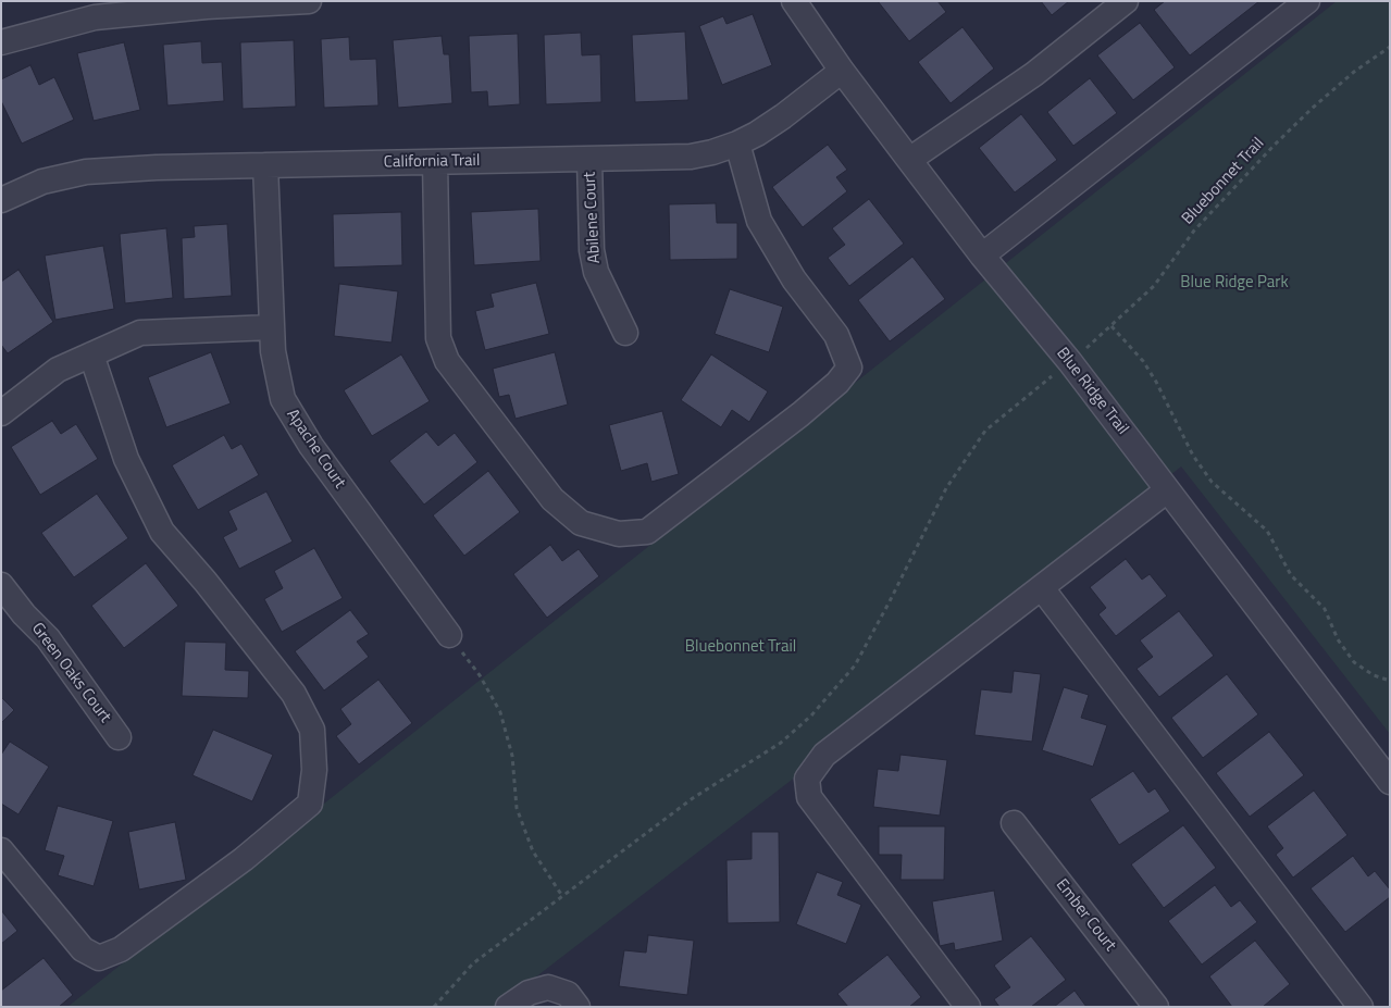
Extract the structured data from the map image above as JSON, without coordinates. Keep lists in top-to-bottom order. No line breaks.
{"streets":{"street":["California Trail","Abilene Court","Blue Ridge Trail","Apache Court","Green Oaks Court","Ember Court"],"path":["Bluebonnet Trail"]},"crossings":[["California Trail","Abilene Court"],["California Trail","Blue Ridge Trail"],["California Trail","Apache Court"]],"parks":["Blue Ridge Park","Bluebonnet Trail"]}
